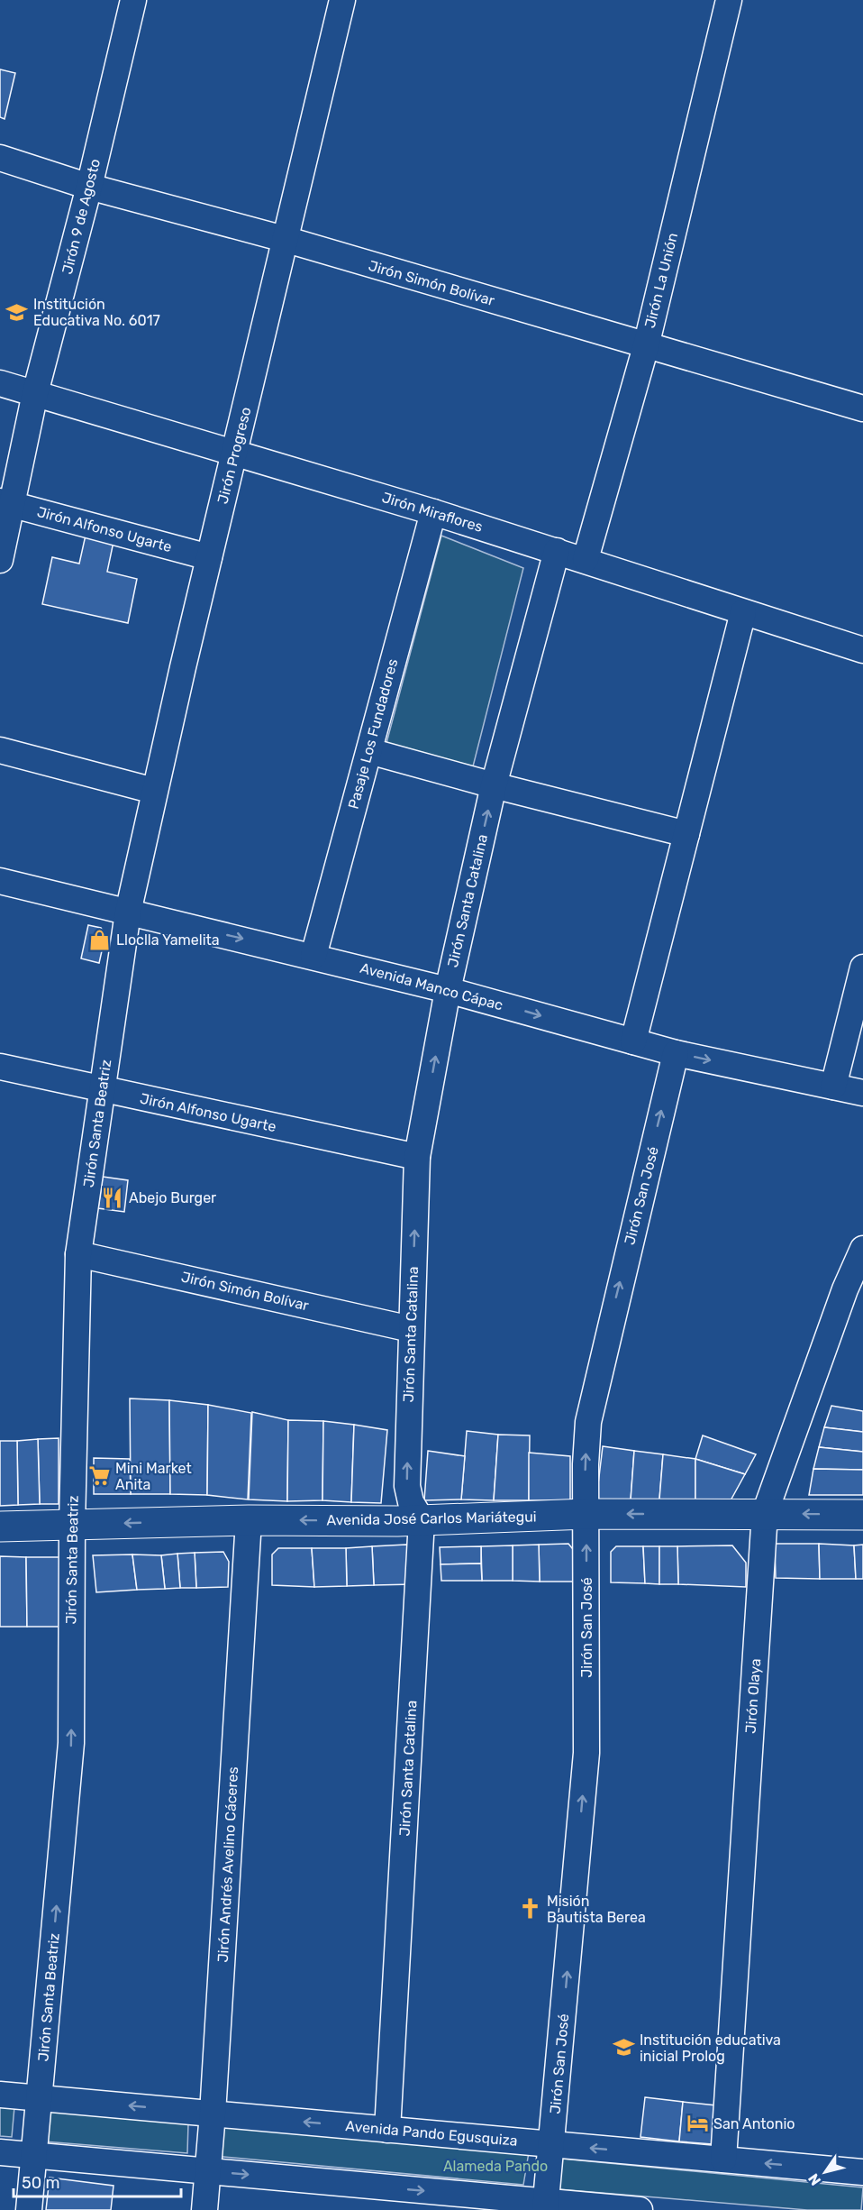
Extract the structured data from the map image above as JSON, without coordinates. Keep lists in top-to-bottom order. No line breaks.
{"streets":{"main road":["Avenida José Carlos Mariátegui"],"street":["Jirón 9 de Agosto","Jirón La Unión","Jirón Simón Bolívar","Jirón Progreso","Jirón Miraflores","Jirón Alfonso Ugarte","Pasaje Los Fundadores","Jirón Santa Catalina","Avenida Manco Cápac","Jirón Santa Beatriz","Jirón San José","Jirón Olaya","Jirón Andrés Avelino Cáceres","Avenida Pando Egusquiza"]},"crossings":[["Jirón 9 de Agosto","Jirón Simón Bolívar"],["Jirón 9 de Agosto","Jirón Miraflores"],["Jirón 9 de Agosto","Jirón Alfonso Ugarte"],["Jirón La Unión","Jirón Simón Bolívar"],["Jirón La Unión","Jirón Miraflores"],["Jirón Simón Bolívar","Jirón Progreso"],["Jirón Simón Bolívar","Jirón Santa Catalina"],["Jirón Simón Bolívar","Jirón Santa Beatriz"],["Jirón Progreso","Jirón Miraflores"],["Jirón Progreso","Jirón Alfonso Ugarte"],["Jirón Progreso","Avenida Manco Cápac"],["Jirón Progreso","Jirón Santa Beatriz"],["Jirón Miraflores","Pasaje Los Fundadores"],["Jirón Miraflores","Jirón Santa Catalina"],["Jirón Alfonso Ugarte","Jirón Santa Catalina"],["Jirón Alfonso Ugarte","Jirón Santa Beatriz"],["Pasaje Los Fundadores","Avenida Manco Cápac"],["Jirón Santa Catalina","Avenida Manco Cápac"],["Jirón Santa Catalina","Avenida José Carlos Mariátegui"],["Jirón Santa Catalina","Avenida Pando Egusquiza"],["Avenida Manco Cápac","Jirón Santa Beatriz"],["Avenida Manco Cápac","Jirón San José"],["Jirón Santa Beatriz","Avenida José Carlos Mariátegui"],["Jirón Santa Beatriz","Avenida Pando Egusquiza"],["Jirón San José","Avenida José Carlos Mariátegui"],["Jirón San José","Avenida Pando Egusquiza"],["Avenida José Carlos Mariátegui","Jirón Olaya"],["Avenida José Carlos Mariátegui","Jirón Andrés Avelino Cáceres"],["Jirón Olaya","Avenida Pando Egusquiza"],["Jirón Andrés Avelino Cáceres","Avenida Pando Egusquiza"]],"one_way":["Jirón Santa Catalina","Jirón Santa Beatriz","Jirón San José","Avenida José Carlos Mariátegui"],"parks":["Alameda Pando"],"places":{"school or university":["Institución Educativa No. 6017","Institución educativa inicial Prolog"],"shop":["Lloclla Yamelita"],"restaurant":["Abejo Burger"],"supermarket":["Mini Market Anita"],"church":["Misión Bautista Berea"],"hotel":["San Antonio"]},"scale_bar":"50 m","north":"bottom left"}
